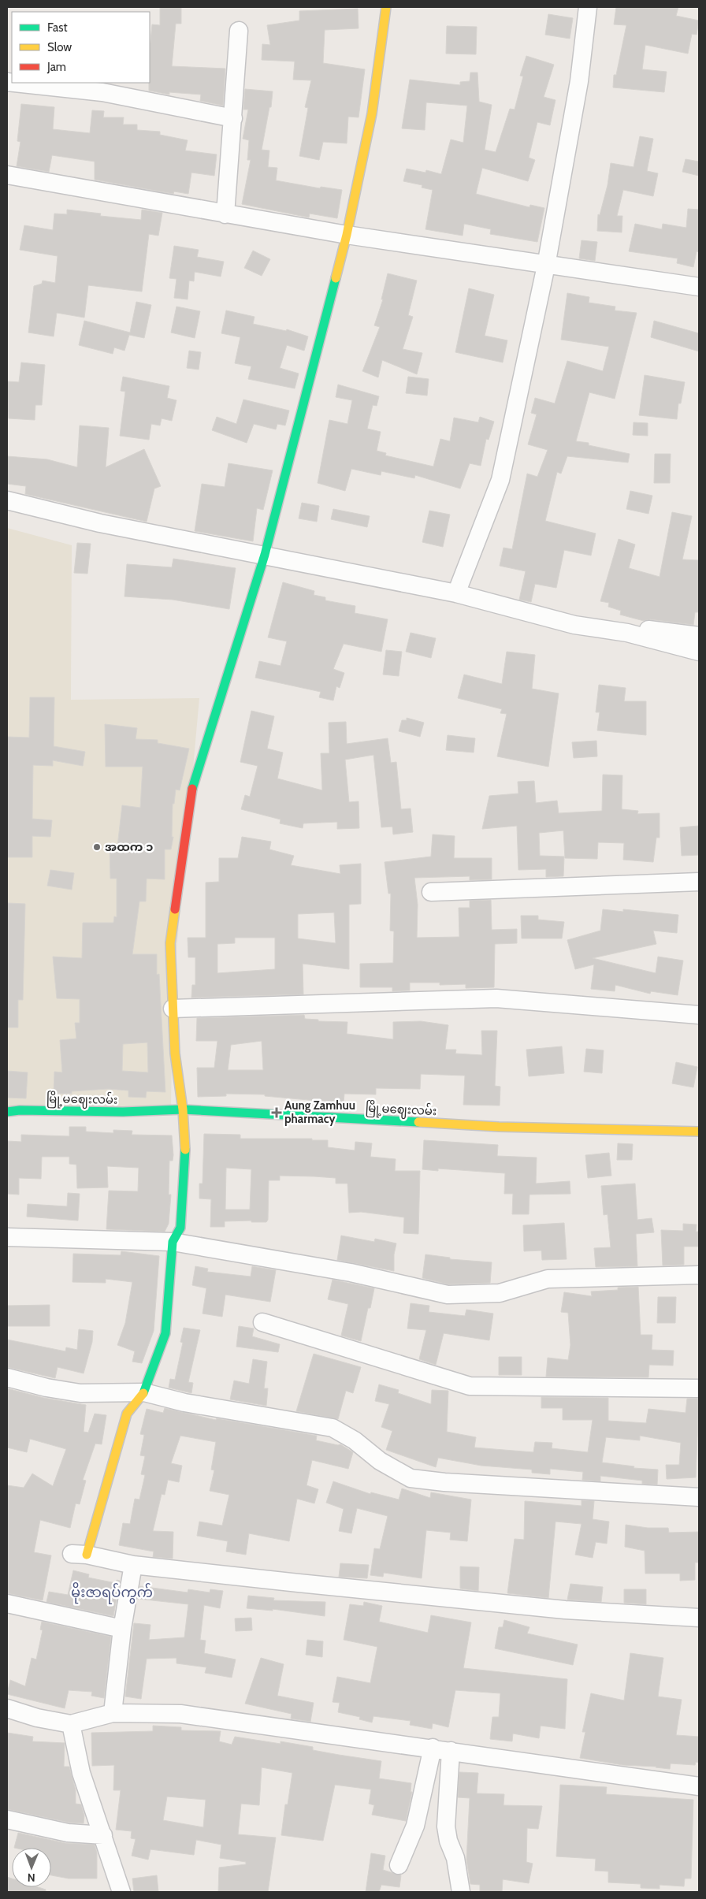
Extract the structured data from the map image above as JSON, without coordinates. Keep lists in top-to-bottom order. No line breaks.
{"streets":{"street":["မြို့မဈေးလမ်း"]},"districts":["မိုးဇာရပ်ကွက်"],"places":{"other":["အထက ၁"],"health":["Aung Zamhuu pharmacy"]},"legend":["Fast","Slow","Jam"],"north":"bottom"}
